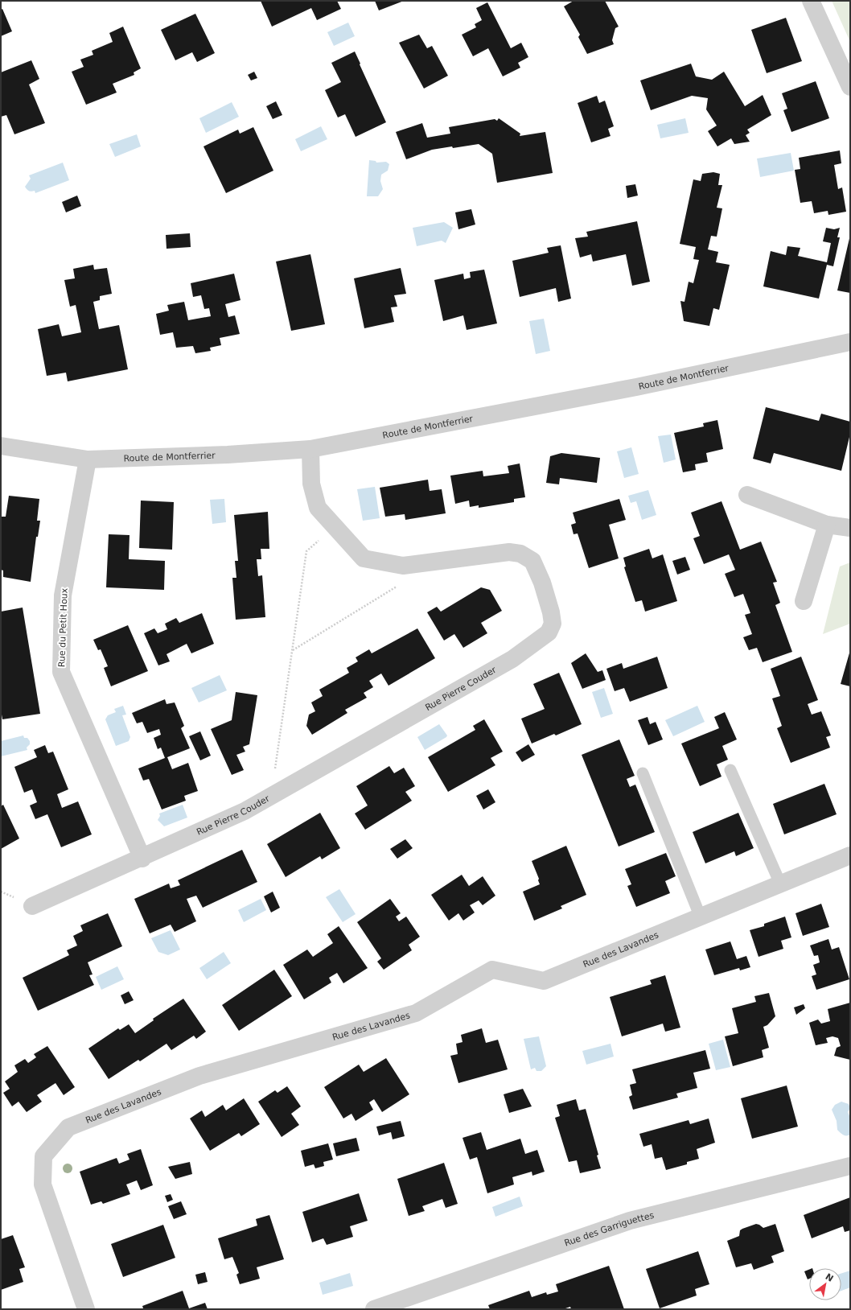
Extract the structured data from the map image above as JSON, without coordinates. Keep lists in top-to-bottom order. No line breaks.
{"streets":{"street":["Route de Montferrier","Rue du Petit Houx","Rue Pierre Couder","Rue des Lavandes","Rue des Garriguettes"]},"crossings":[["Route de Montferrier","Rue du Petit Houx"],["Route de Montferrier","Rue Pierre Couder"],["Rue du Petit Houx","Rue Pierre Couder"]],"north":"top right"}
